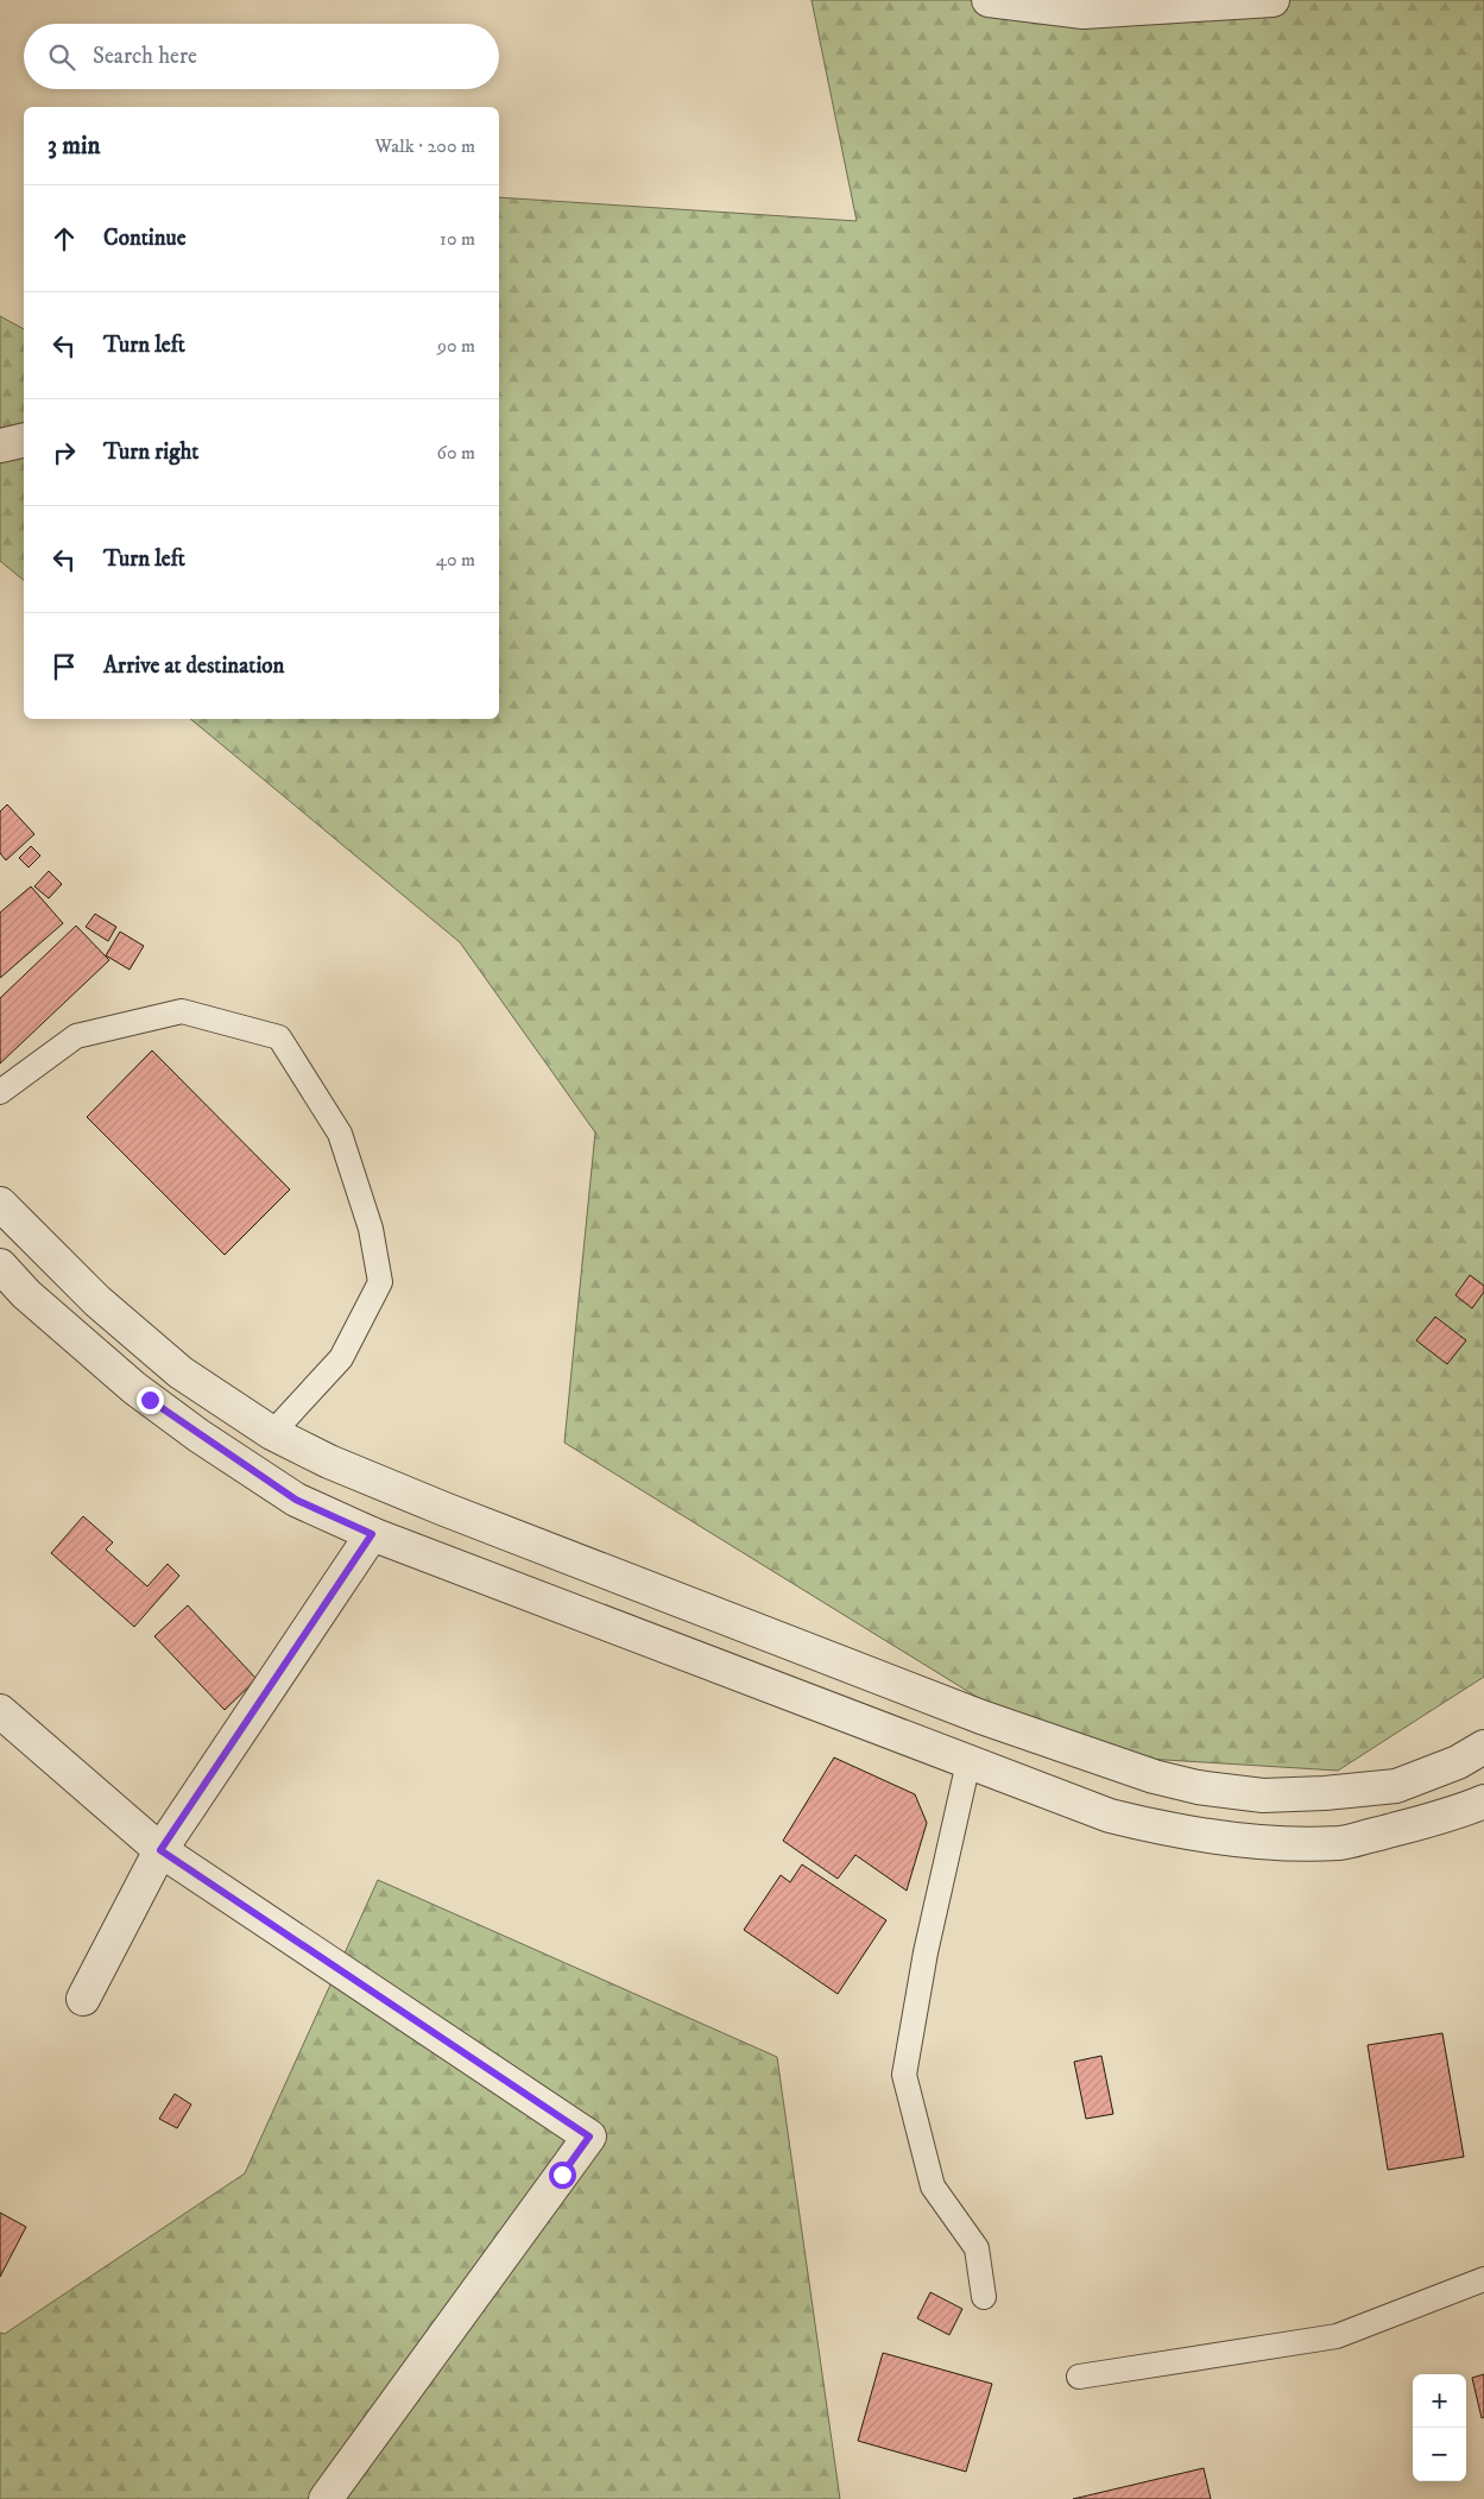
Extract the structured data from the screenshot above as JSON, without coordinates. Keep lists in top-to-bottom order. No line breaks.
{"page":{"search":"Search here","heading":["3 min","Walk · 200 m"],"list":[["Continue","10 m"],["Turn left","90 m"],["Turn right","60 m"],["Turn left","40 m"],"Arrive at destination"],"map_buttons":["+","−"]}}
